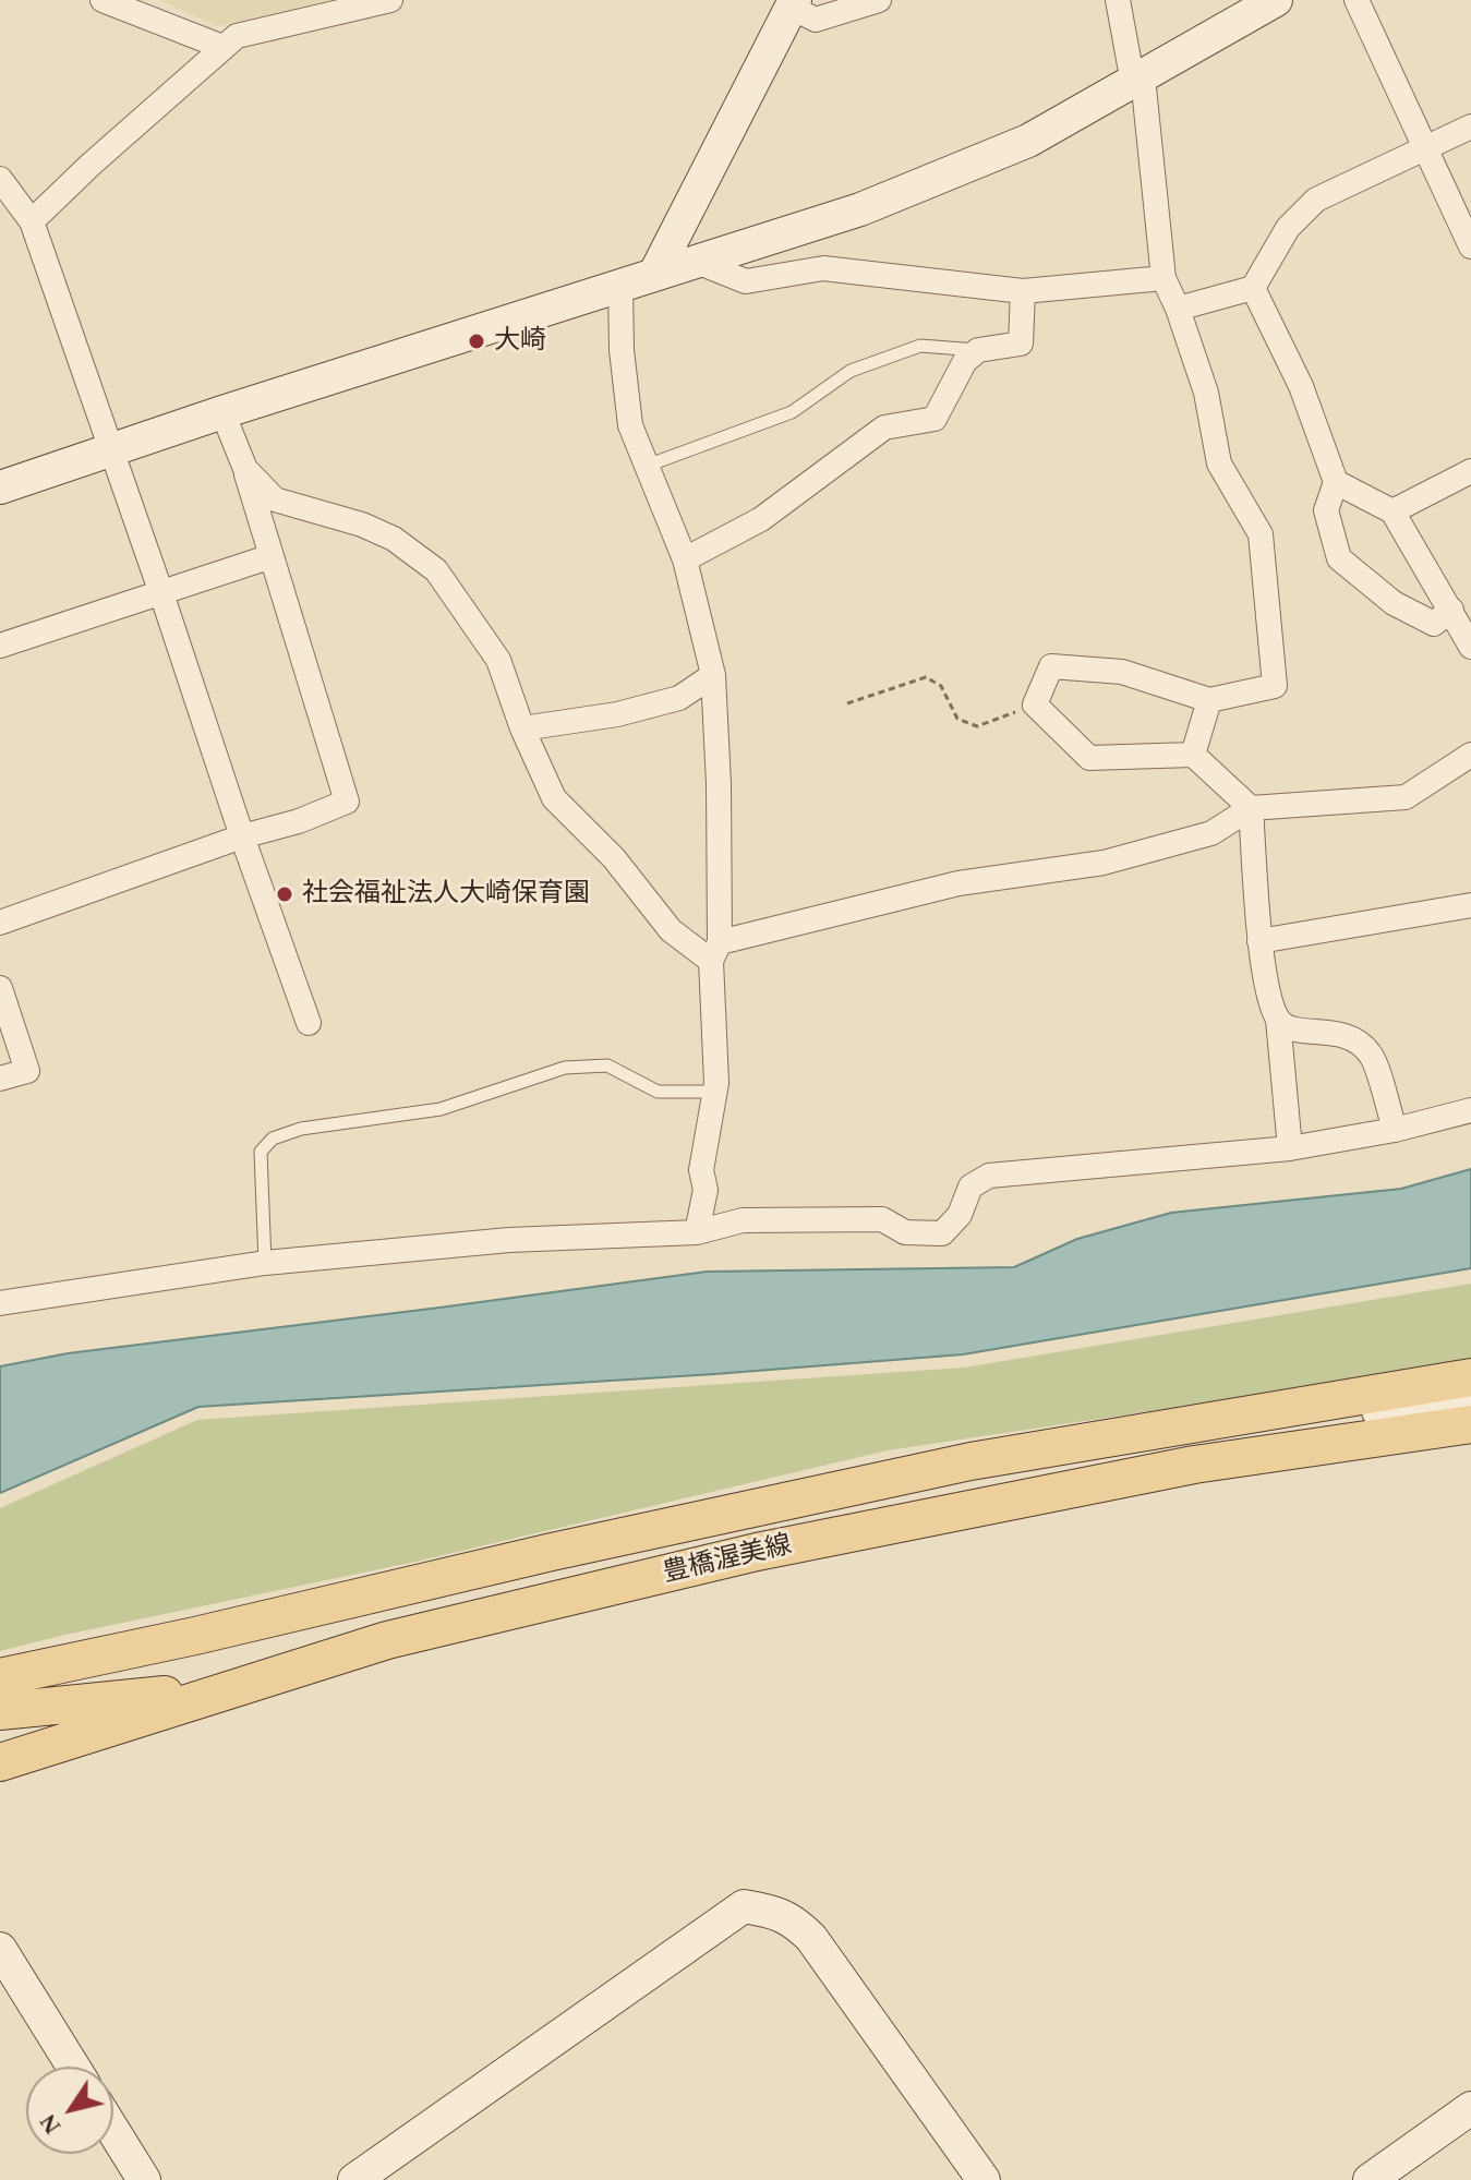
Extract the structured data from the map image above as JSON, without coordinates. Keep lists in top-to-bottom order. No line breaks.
{"streets":{"main road":["豊橋渥美線"]},"places":["大崎","社会福祉法人大崎保育園"],"north":"bottom left"}
